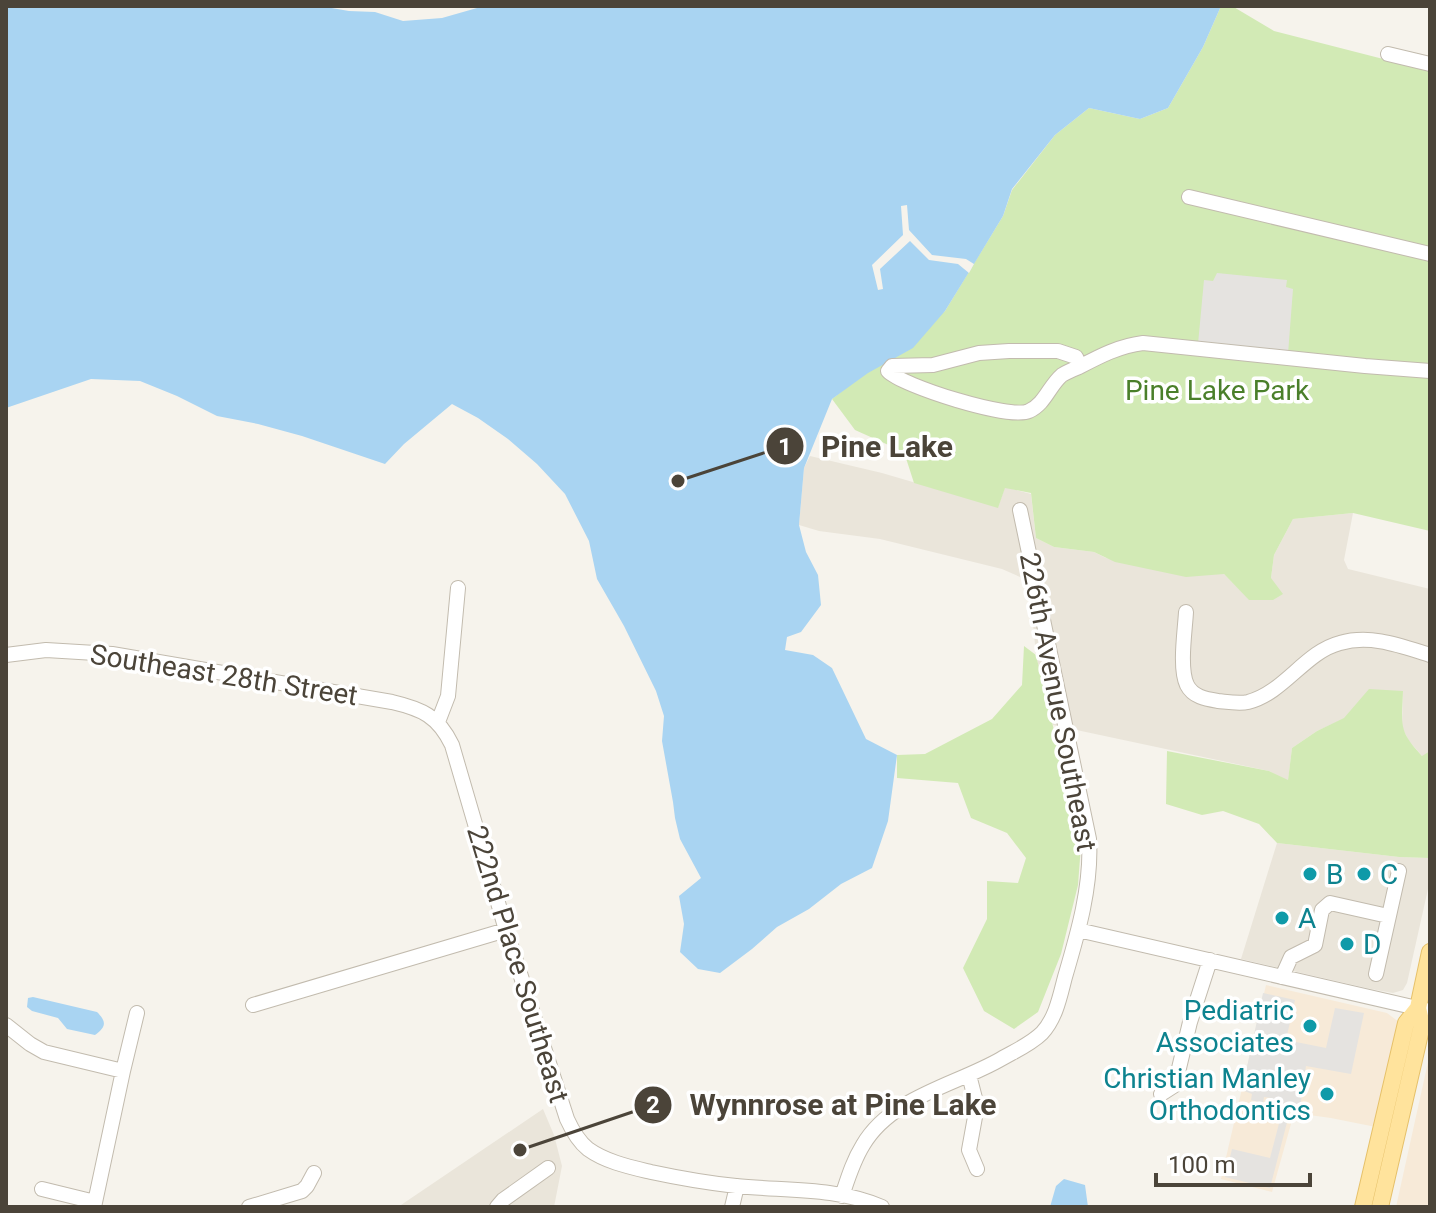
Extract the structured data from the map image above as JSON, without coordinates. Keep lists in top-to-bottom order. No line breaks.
{"streets":{"street":["Southeast 28th Street","226th Avenue Southeast","222nd Place Southeast"]},"crossings":[["Southeast 28th Street","222nd Place Southeast"]],"parks":["Pine Lake Park"],"places":["Pine Lake","B","C","A","D","Pediatric Associates","Christian Manley Orthodontics","Wynnrose at Pine Lake"],"scale_bar":"100 m"}
